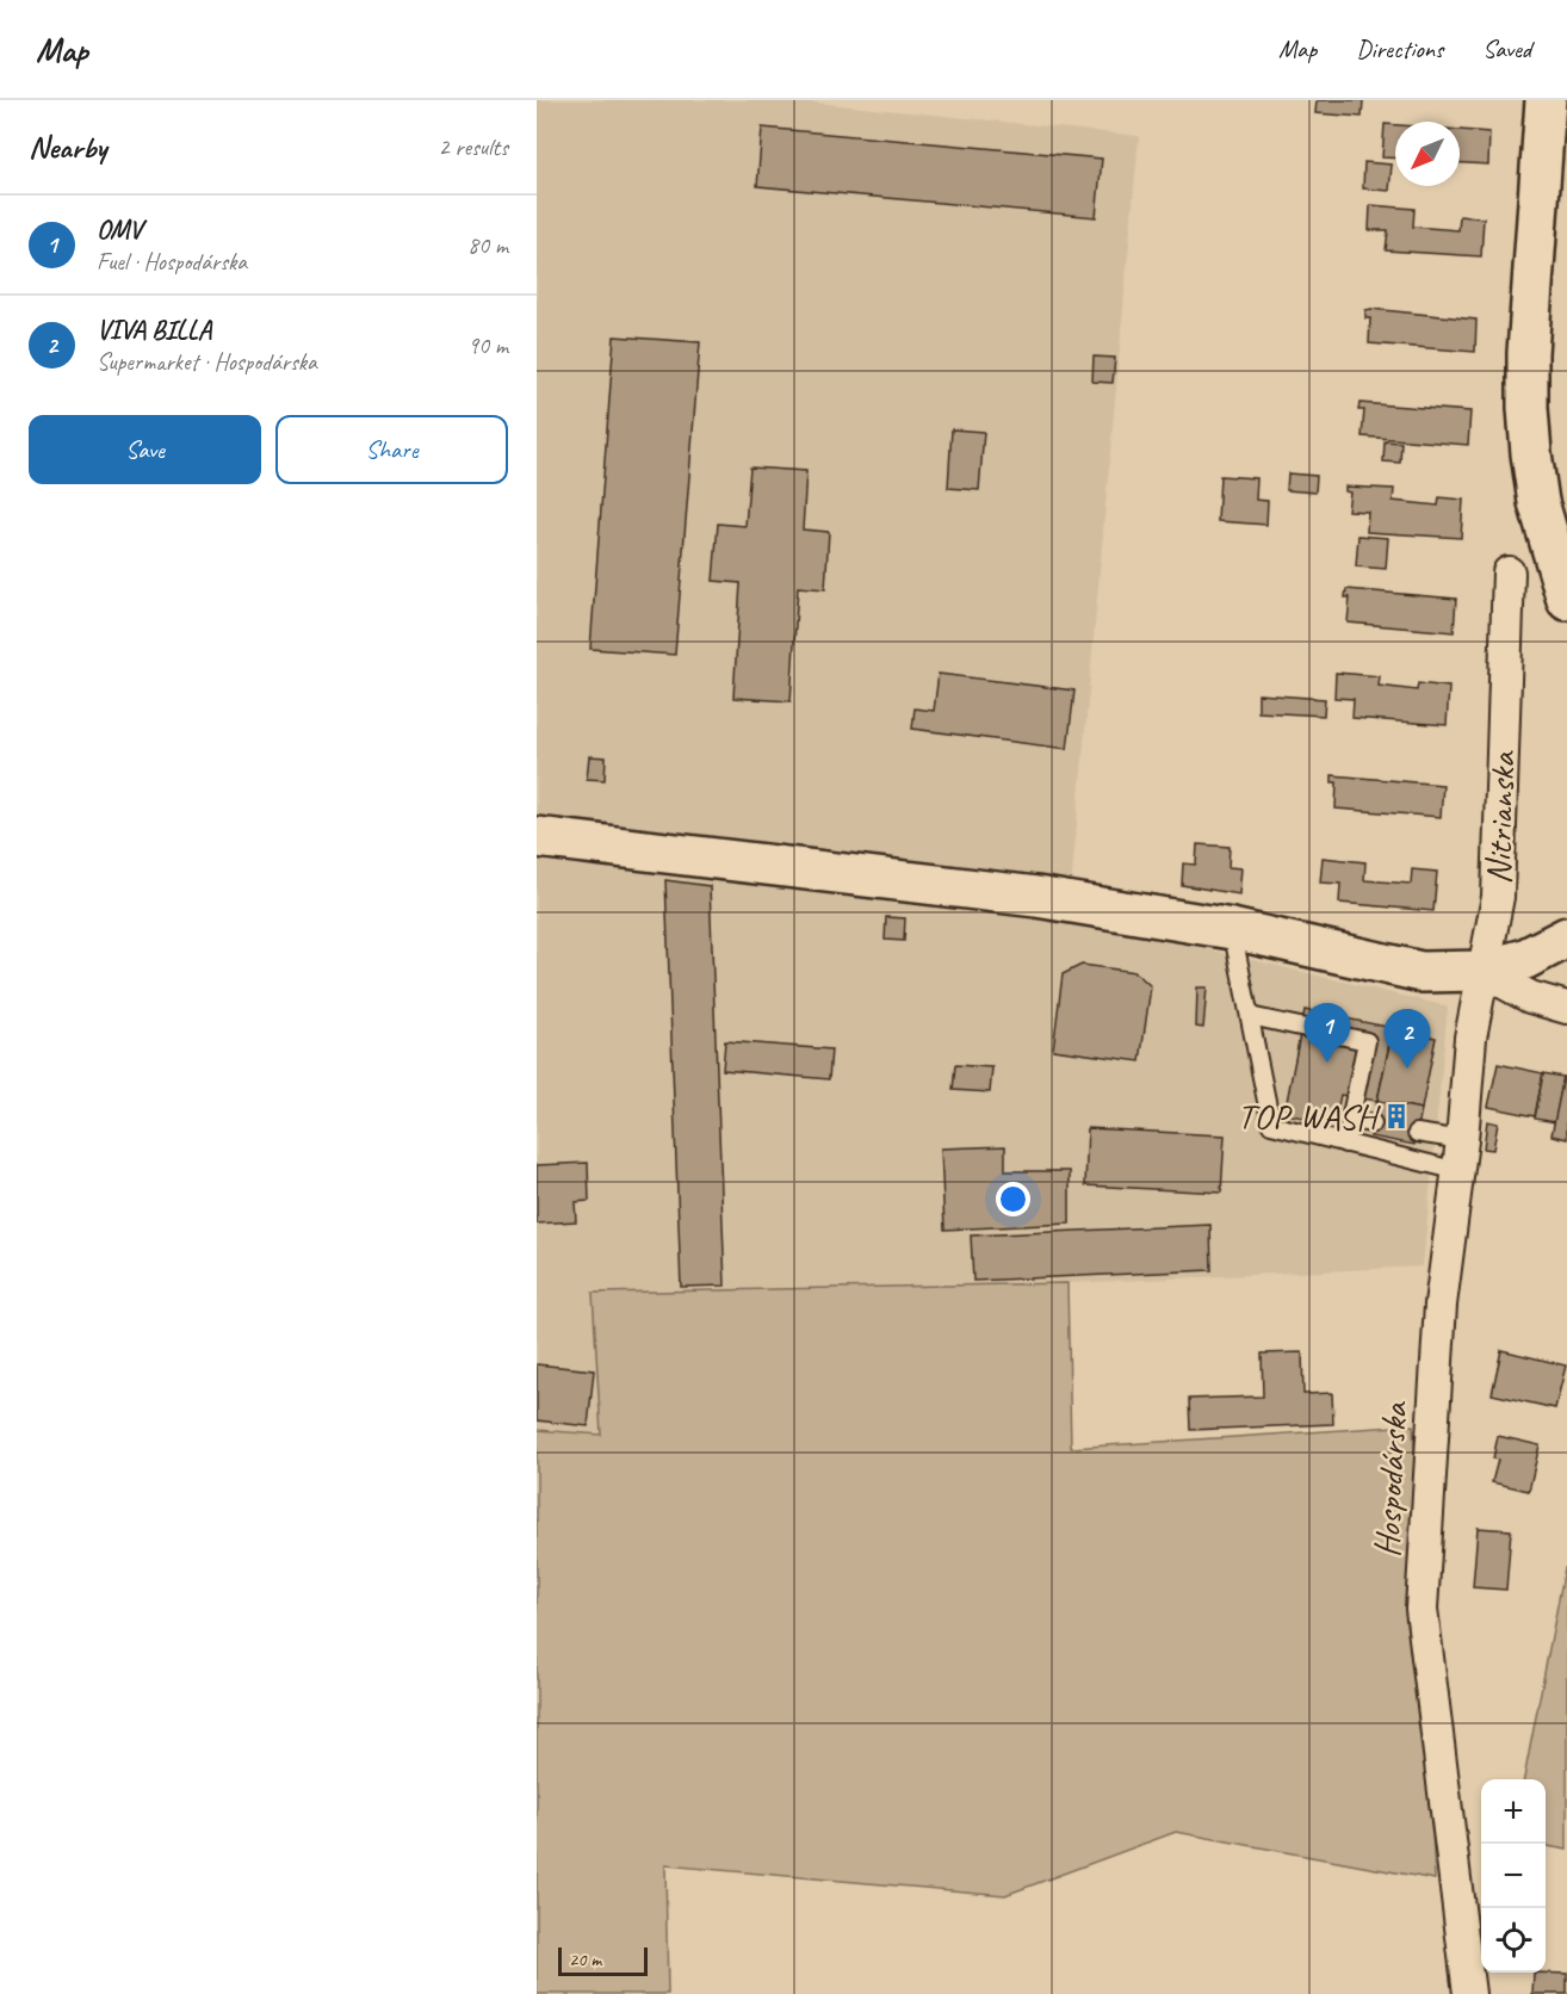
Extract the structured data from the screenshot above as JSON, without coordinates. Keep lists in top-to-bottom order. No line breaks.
{"streets":{"street":["Nitrianska","Hospodárska"]},"crossings":[["Nitrianska","Hospodárska"]],"places":{"building":["TOP WASH"]},"scale_bar":"20 m","north":"bottom left","page":{"header":"Map","nav":["Map","Directions","Saved"],"heading":["Nearby","2 results"],"list":[{"mark":"1","name":"OMV","note":"Fuel · Hospodárska","value":"80 m"},{"mark":"2","name":"VIVA BILLA","note":"Supermarket · Hospodárska","value":"90 m"}],"buttons":["Save","Share"],"pins":["1","2"],"map_buttons":["+","−"],"scale":"20 m"}}
